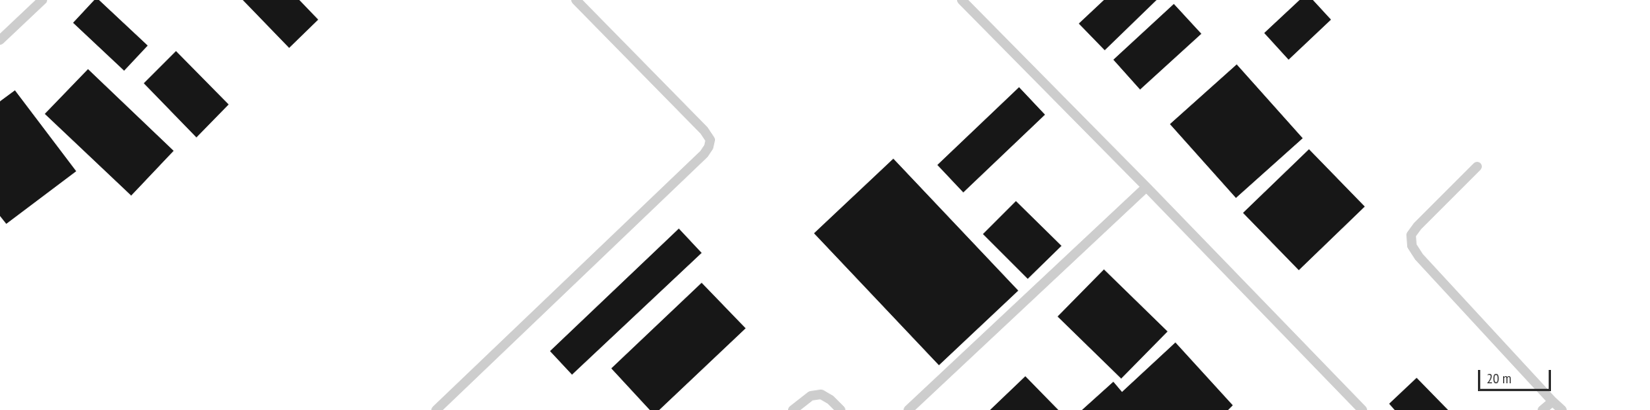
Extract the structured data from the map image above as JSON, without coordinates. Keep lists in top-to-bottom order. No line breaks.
{"scale_bar":"20 m"}
